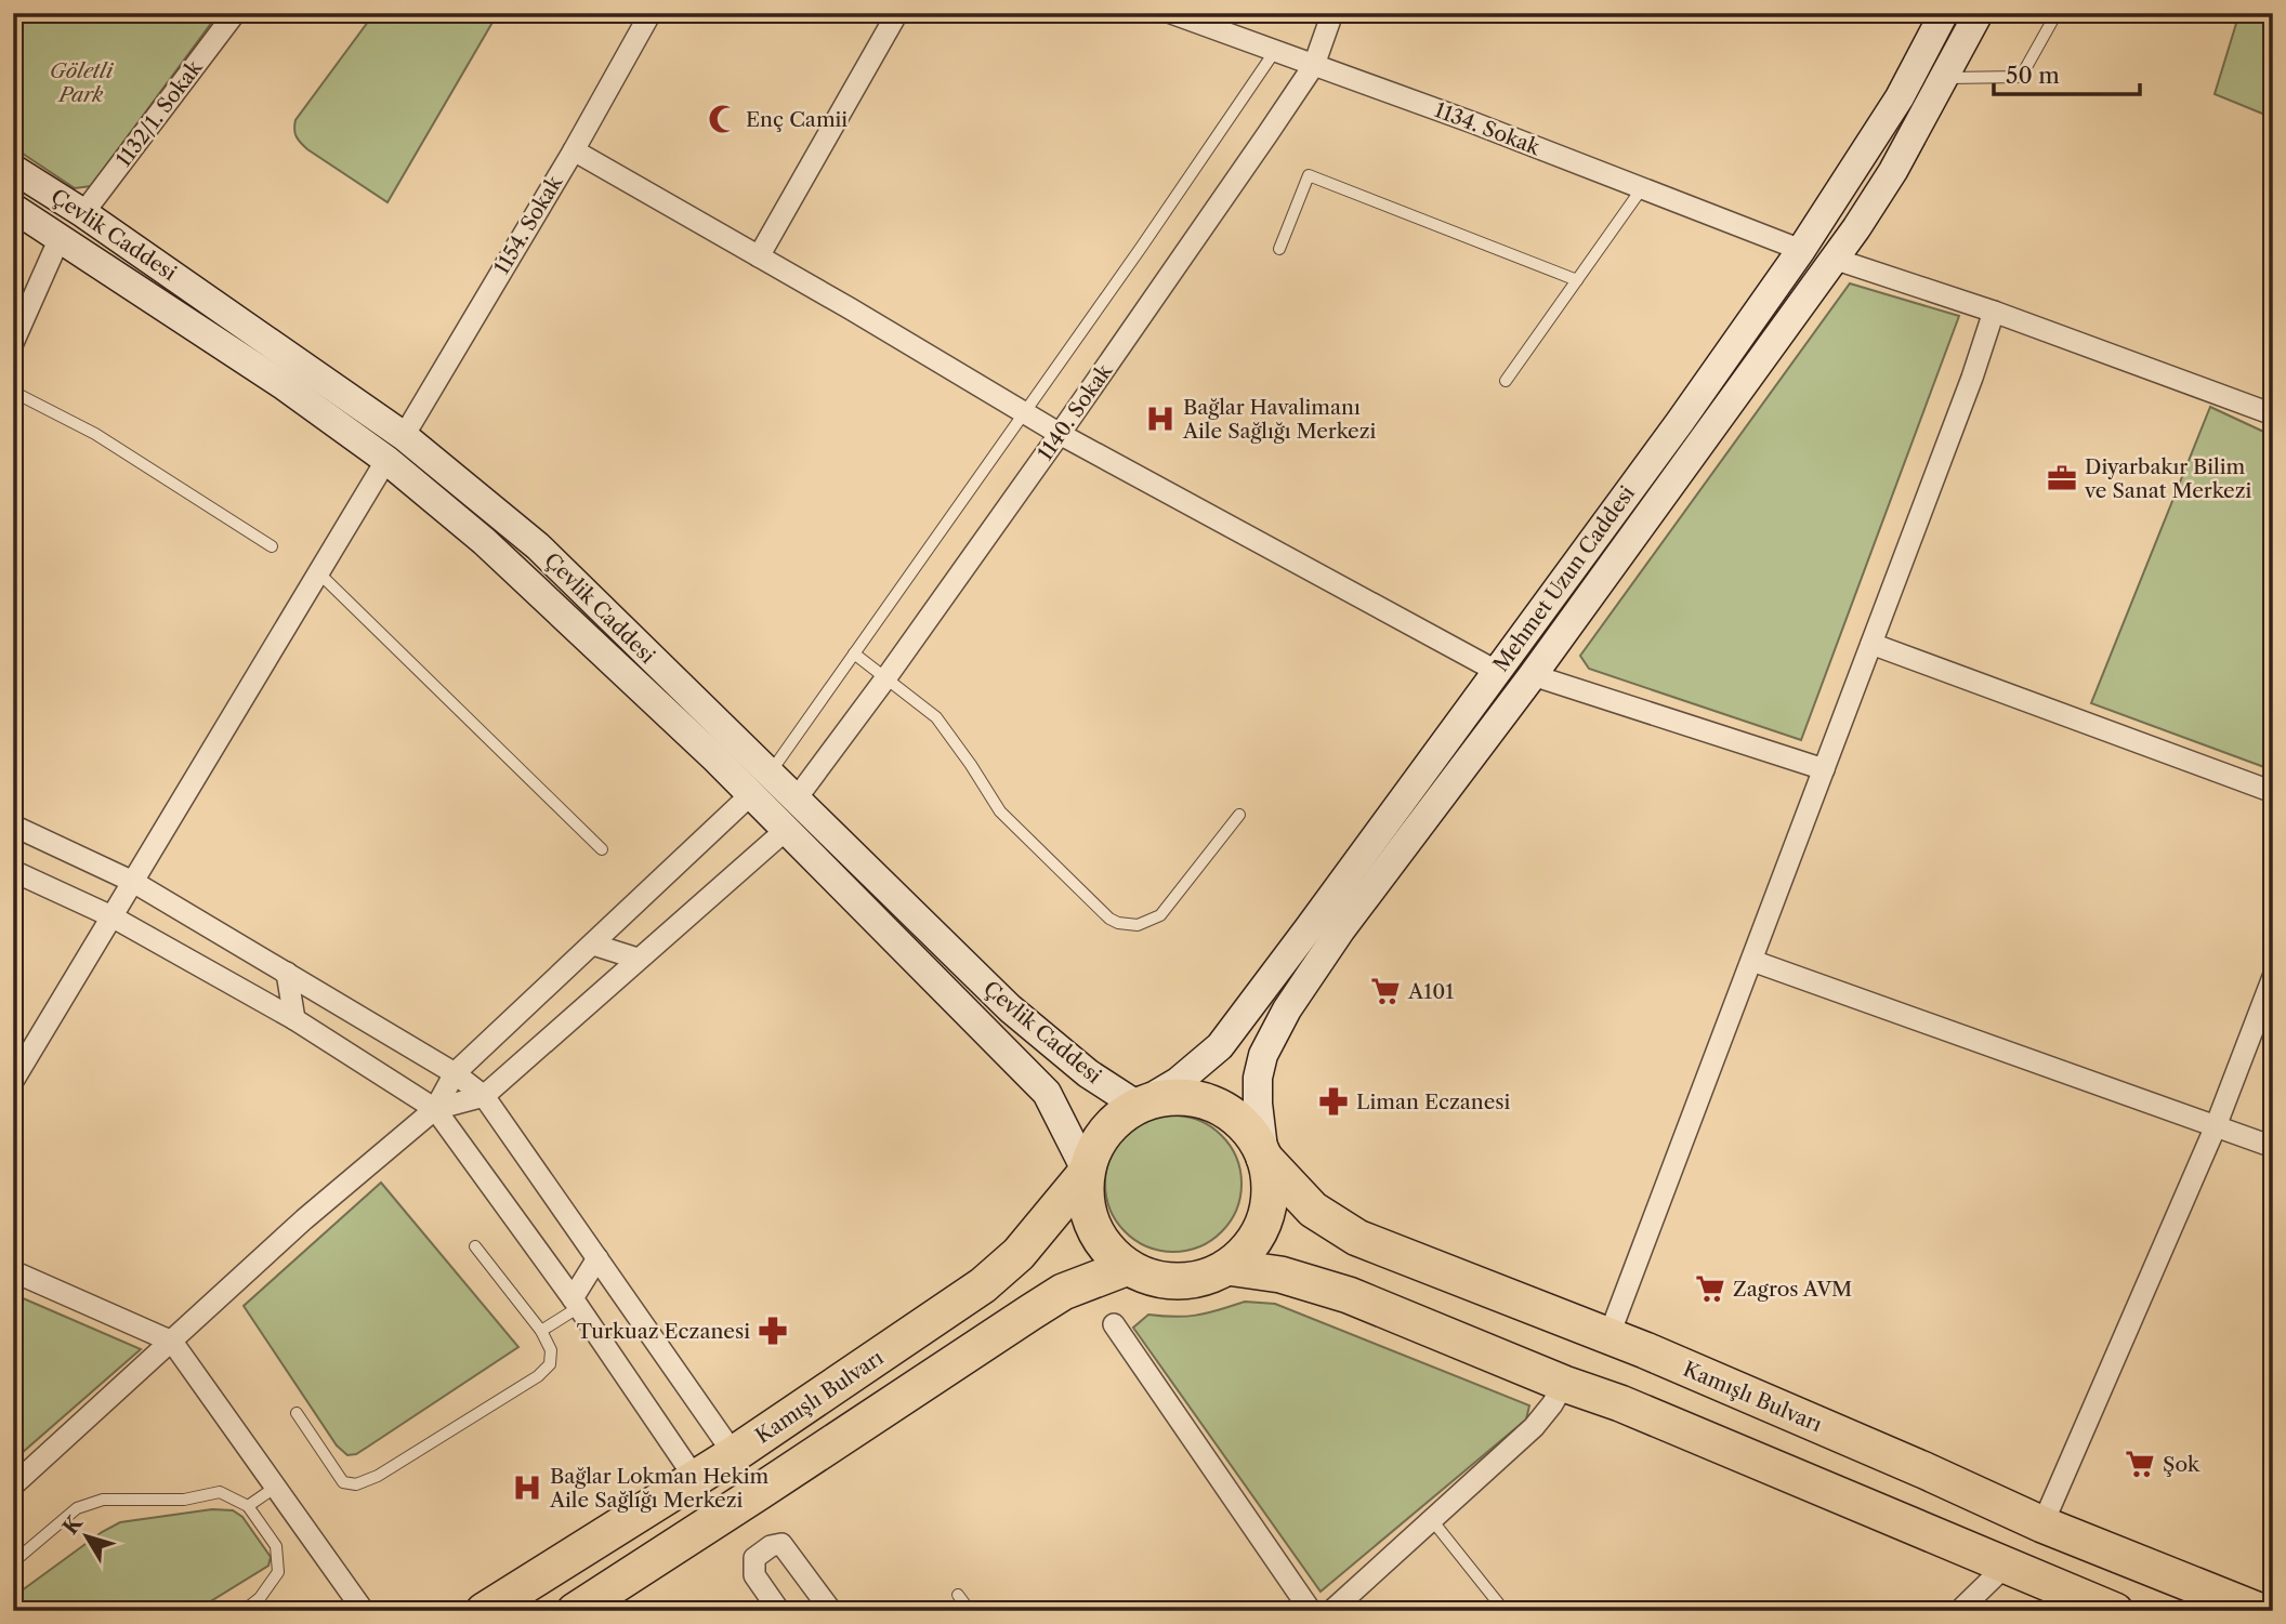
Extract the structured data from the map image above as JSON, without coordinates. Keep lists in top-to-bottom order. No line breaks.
{"streets":{"highway":["Kamışlı Bulvarı"],"main road":["Çevlik Caddesi","Mehmet Uzun Caddesi"],"street":["1132/1. Sokak","1134. Sokak","1154. Sokak","1140. Sokak"]},"crossings":[["1132/1. Sokak","Çevlik Caddesi"],["1134. Sokak","1140. Sokak"],["1134. Sokak","Mehmet Uzun Caddesi"],["1154. Sokak","Çevlik Caddesi"],["Çevlik Caddesi","1140. Sokak"],["Çevlik Caddesi","Mehmet Uzun Caddesi"],["Çevlik Caddesi","Kamışlı Bulvarı"],["Mehmet Uzun Caddesi","Kamışlı Bulvarı"]],"parks":["Göletli Park"],"places":{"mosque":["Enç Camii"],"hospital":["Bağlar Havalimanı Aile Sağlığı Merkezi","Bağlar Lokman Hekim Aile Sağlığı Merkezi"],"office":["Diyarbakır Bilim ve Sanat Merkezi"],"supermarket":["A101","Zagros AVM","Şok"],"pharmacy":["Liman Eczanesi","Turkuaz Eczanesi"]},"scale_bar":"50 m","north":"top left"}
